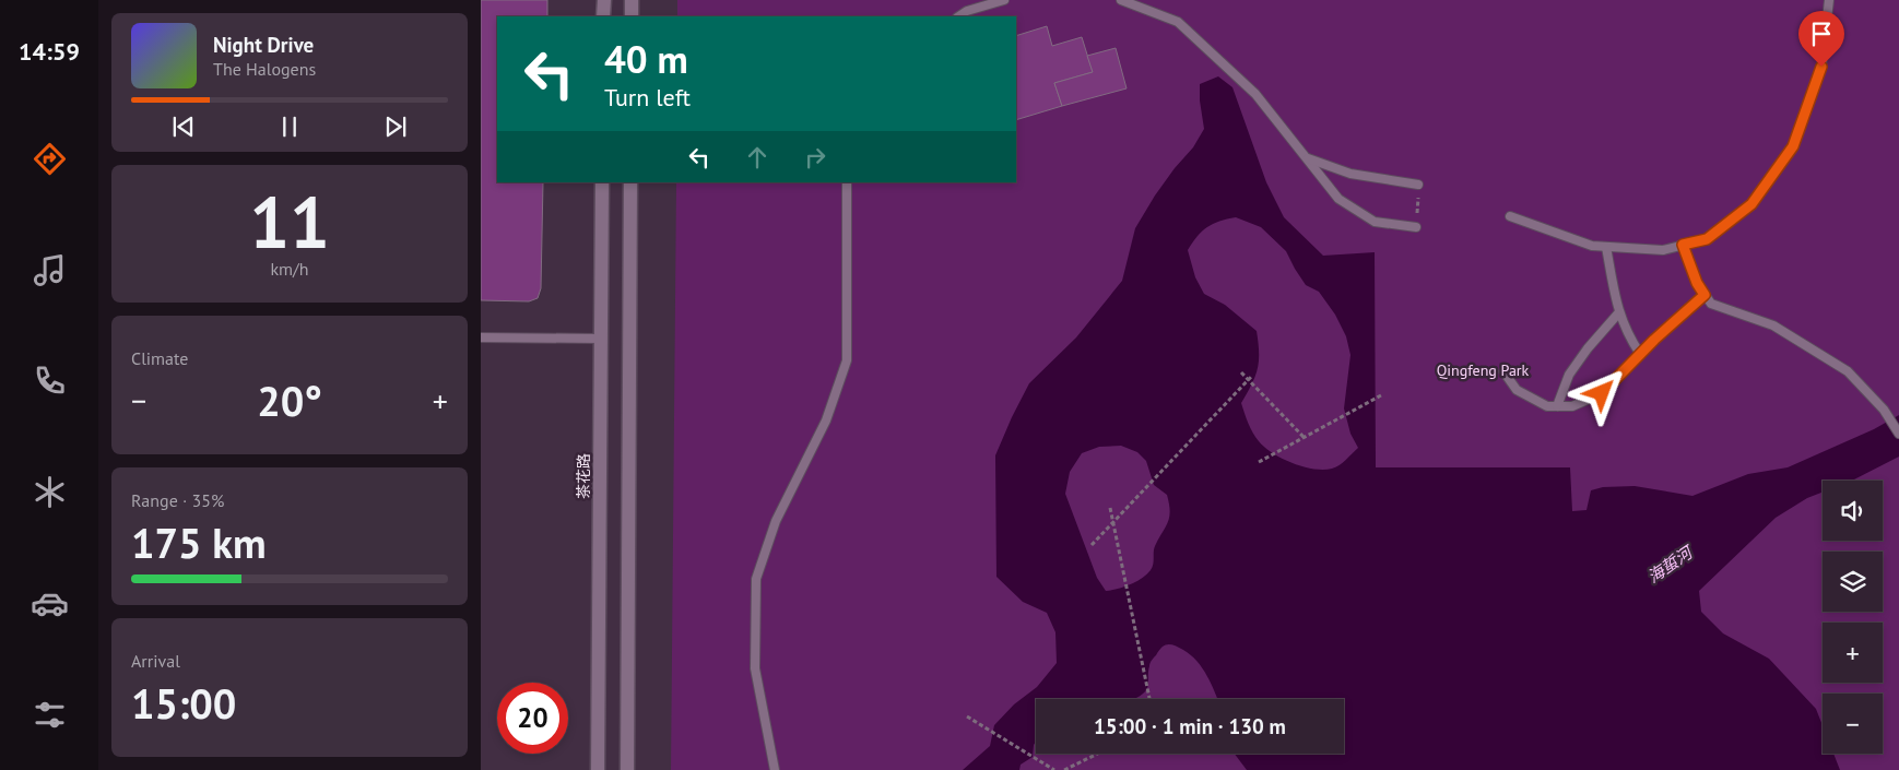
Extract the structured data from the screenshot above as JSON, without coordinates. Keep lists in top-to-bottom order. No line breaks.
{"streets":{"main road":["茶花路"]},"water":["海蜇河"],"parks":["Qingfeng Park"],"page":{"tabs":"14:59","turn":["40 m","Turn left"],"song":["Night Drive","The Halogens"],"tile":[["11","km/h"],"Climate",["Range · 35%","175 km"],["Arrival","15:00"]],"heat":["−","20°","+"],"map_buttons":["+","−"],"limit":"20","trip":"15:00 · 1 min · 130 m"}}
